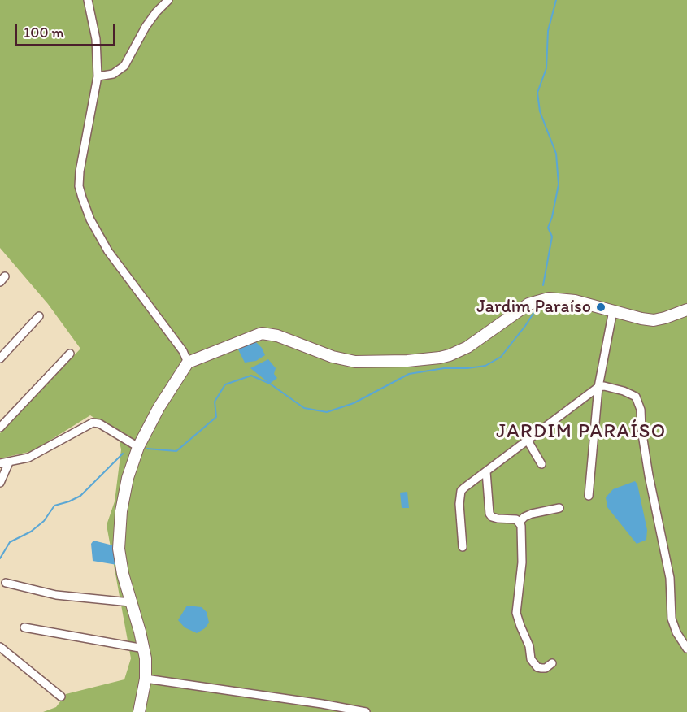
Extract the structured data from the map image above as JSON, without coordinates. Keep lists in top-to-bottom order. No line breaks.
{"districts":["JARDIM PARAÍSO"],"places":["Jardim Paraíso"],"scale_bar":"100 m"}
